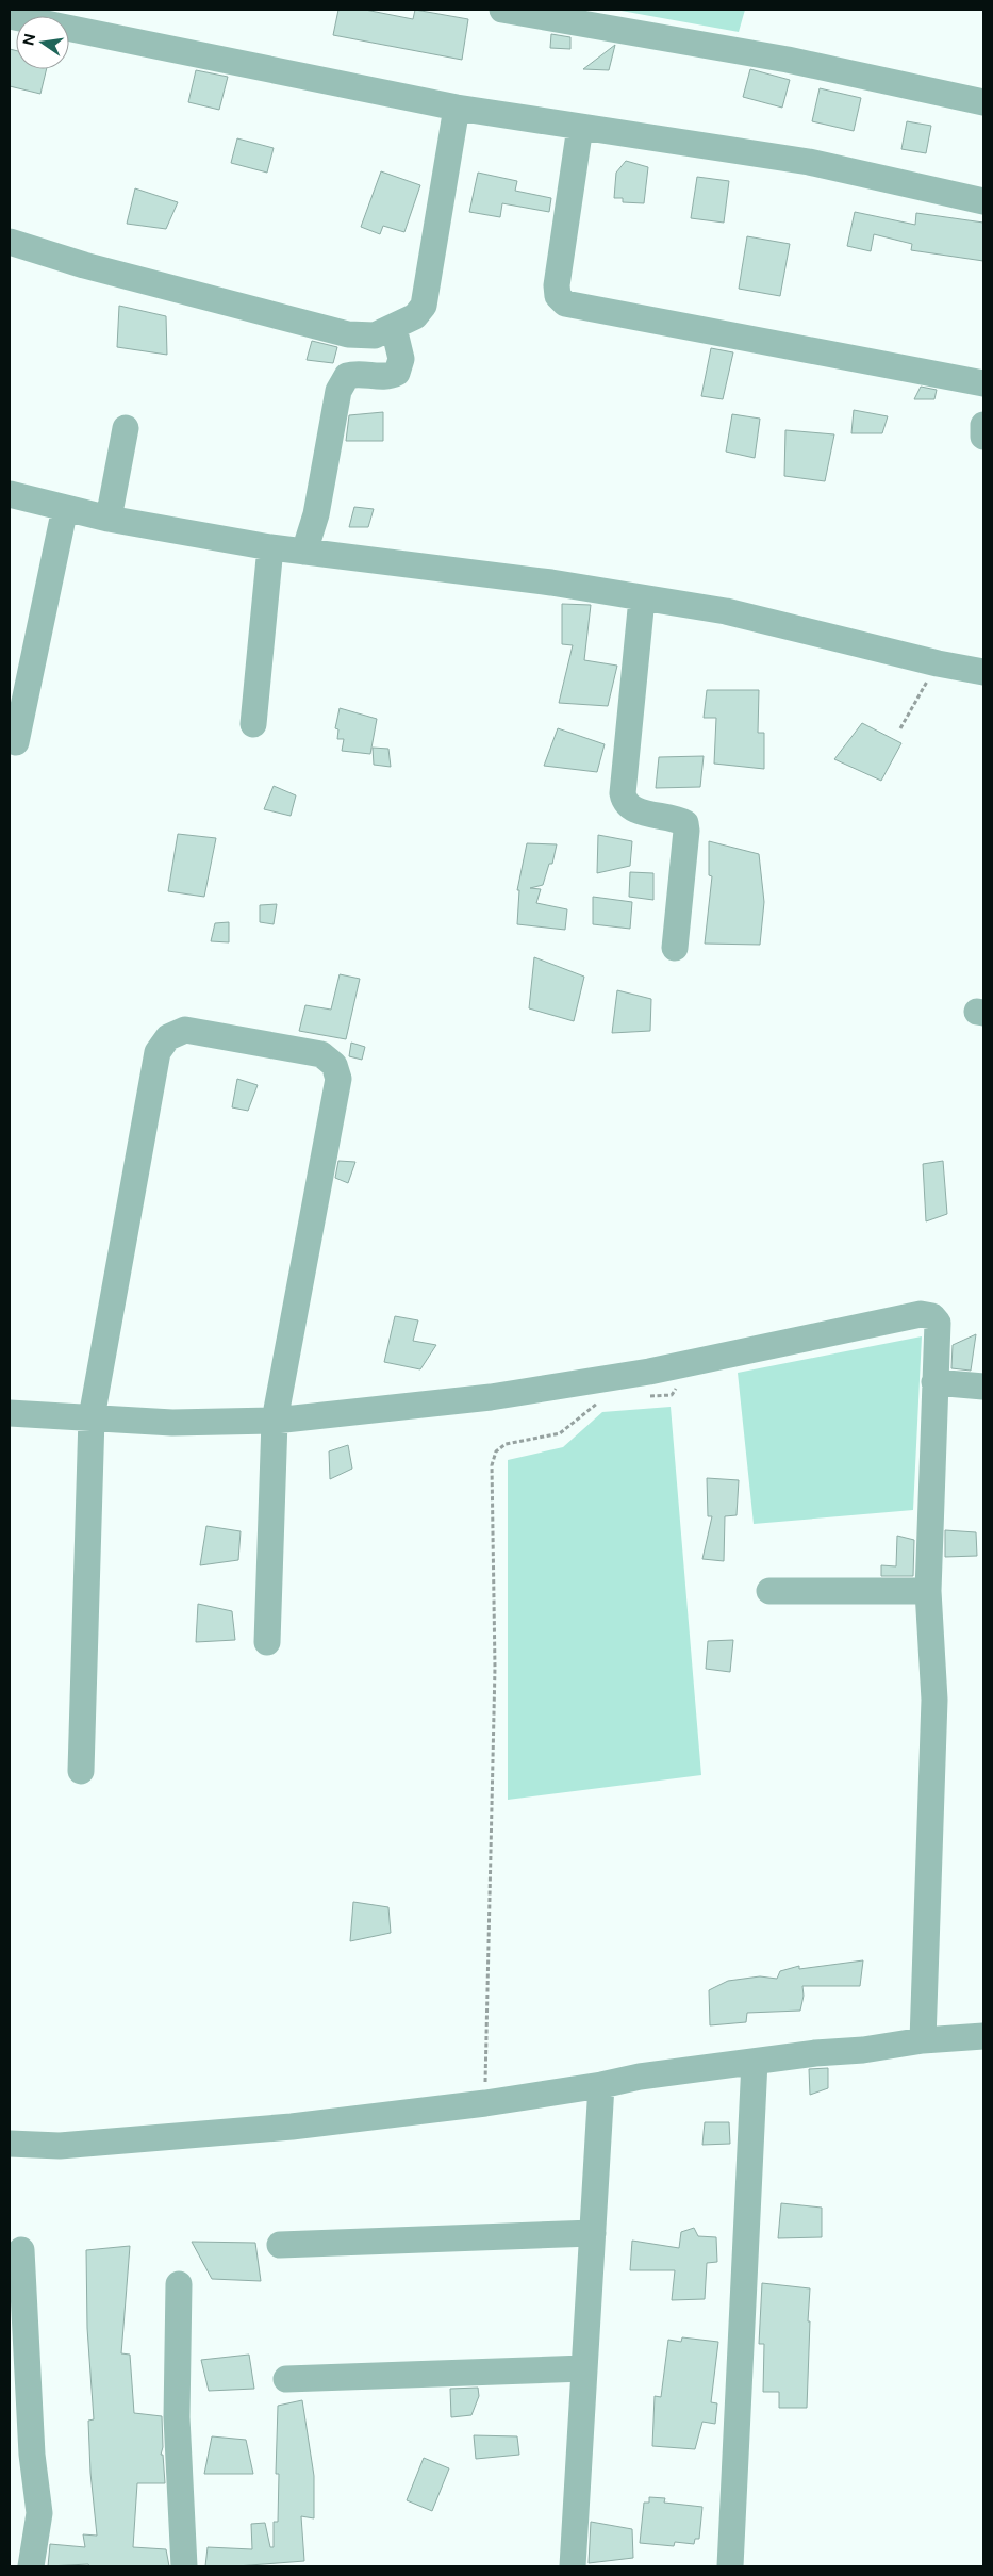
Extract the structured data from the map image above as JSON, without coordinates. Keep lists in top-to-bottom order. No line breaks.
{"north":"left"}
